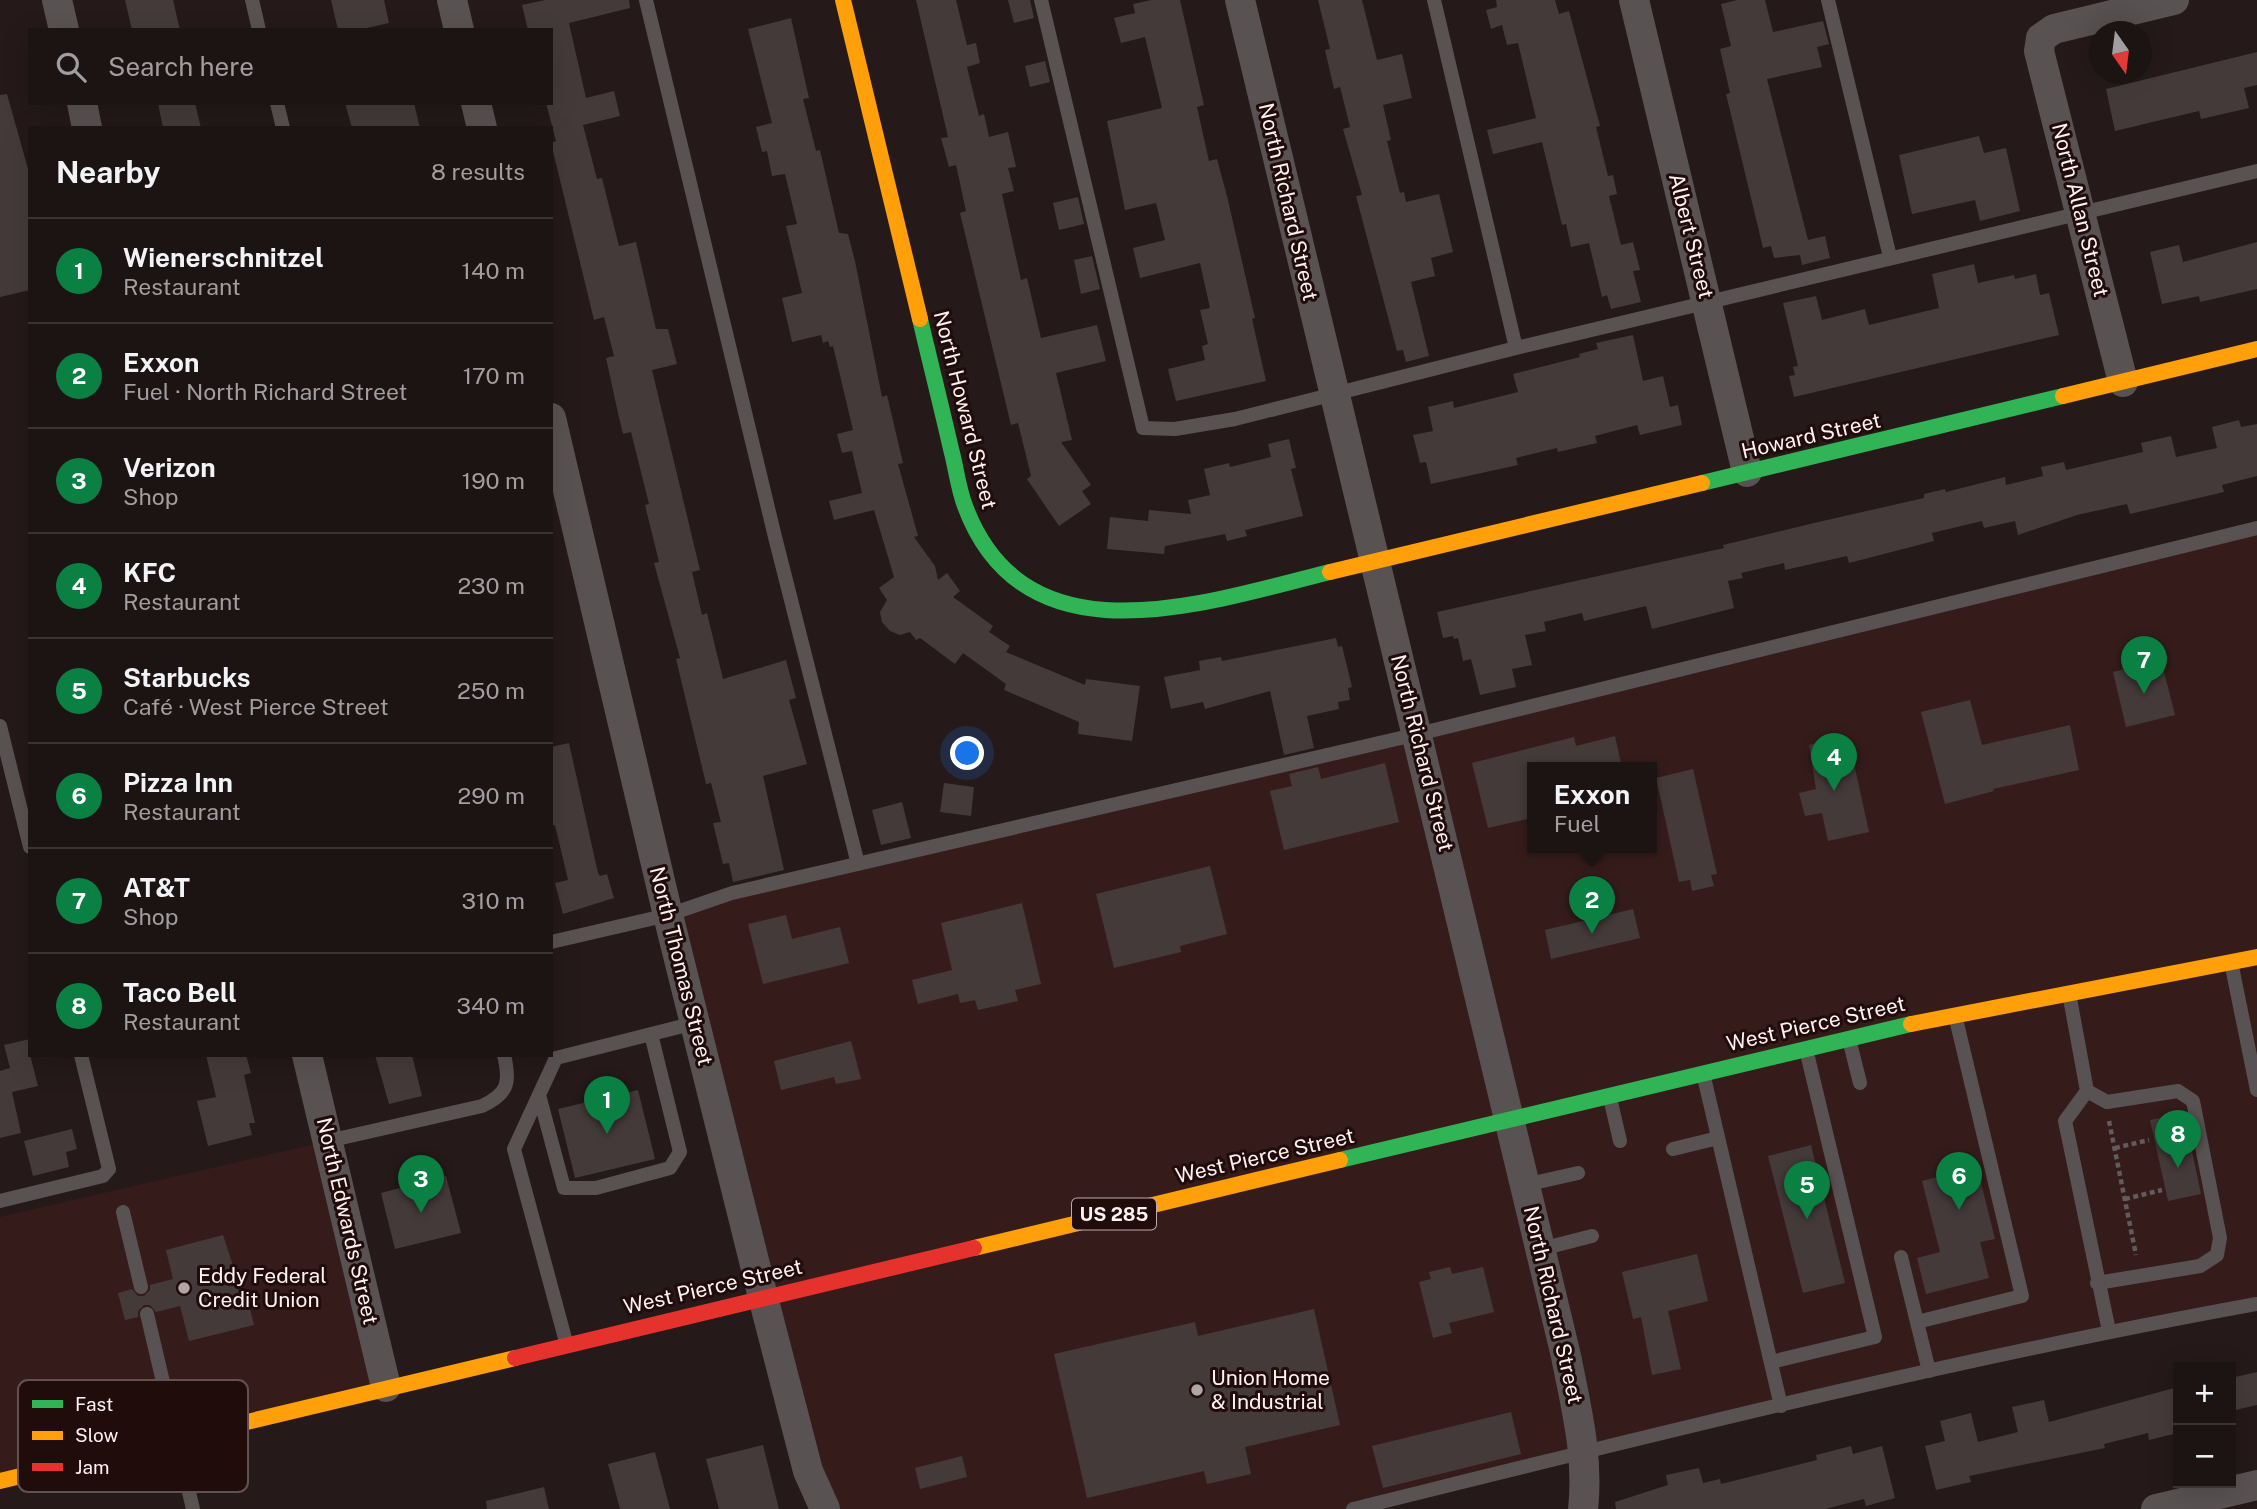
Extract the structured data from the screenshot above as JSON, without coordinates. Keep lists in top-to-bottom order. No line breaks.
{"streets":{"main road":["North Howard Street","Howard Street","West Pierce Street","US 285"],"street":["North Richard Street","North Allan Street","Albert Street","North Thomas Street","North Edwards Street"]},"crossings":[["North Richard Street","North Howard Street"],["North Richard Street","Howard Street"],["North Richard Street","West Pierce Street"],["North Allan Street","Howard Street"],["Albert Street","Howard Street"],["North Howard Street","Howard Street"],["North Thomas Street","West Pierce Street"],["West Pierce Street","North Edwards Street"]],"places":["Eddy Federal Credit Union","Union Home & Industrial"],"legend":["Fast","Slow","Jam"],"north":"bottom","page":{"search":"Search here","heading":["Nearby","8 results"],"list":[{"mark":"1","name":"Wienerschnitzel","note":"Restaurant","value":"140 m"},{"mark":"2","name":"Exxon","note":"Fuel · North Richard Street","value":"170 m"},{"mark":"3","name":"Verizon","note":"Shop","value":"190 m"},{"mark":"4","name":"KFC","note":"Restaurant","value":"230 m"},{"mark":"5","name":"Starbucks","note":"Café · West Pierce Street","value":"250 m"},{"mark":"6","name":"Pizza Inn","note":"Restaurant","value":"290 m"},{"mark":"7","name":"AT&T","note":"Shop","value":"310 m"},{"mark":"8","name":"Taco Bell","note":"Restaurant","value":"340 m"}],"pins":["7","4","2","1","8","6","3","5"],"popup":["Exxon","Fuel"],"map_buttons":["+","−"]}}
